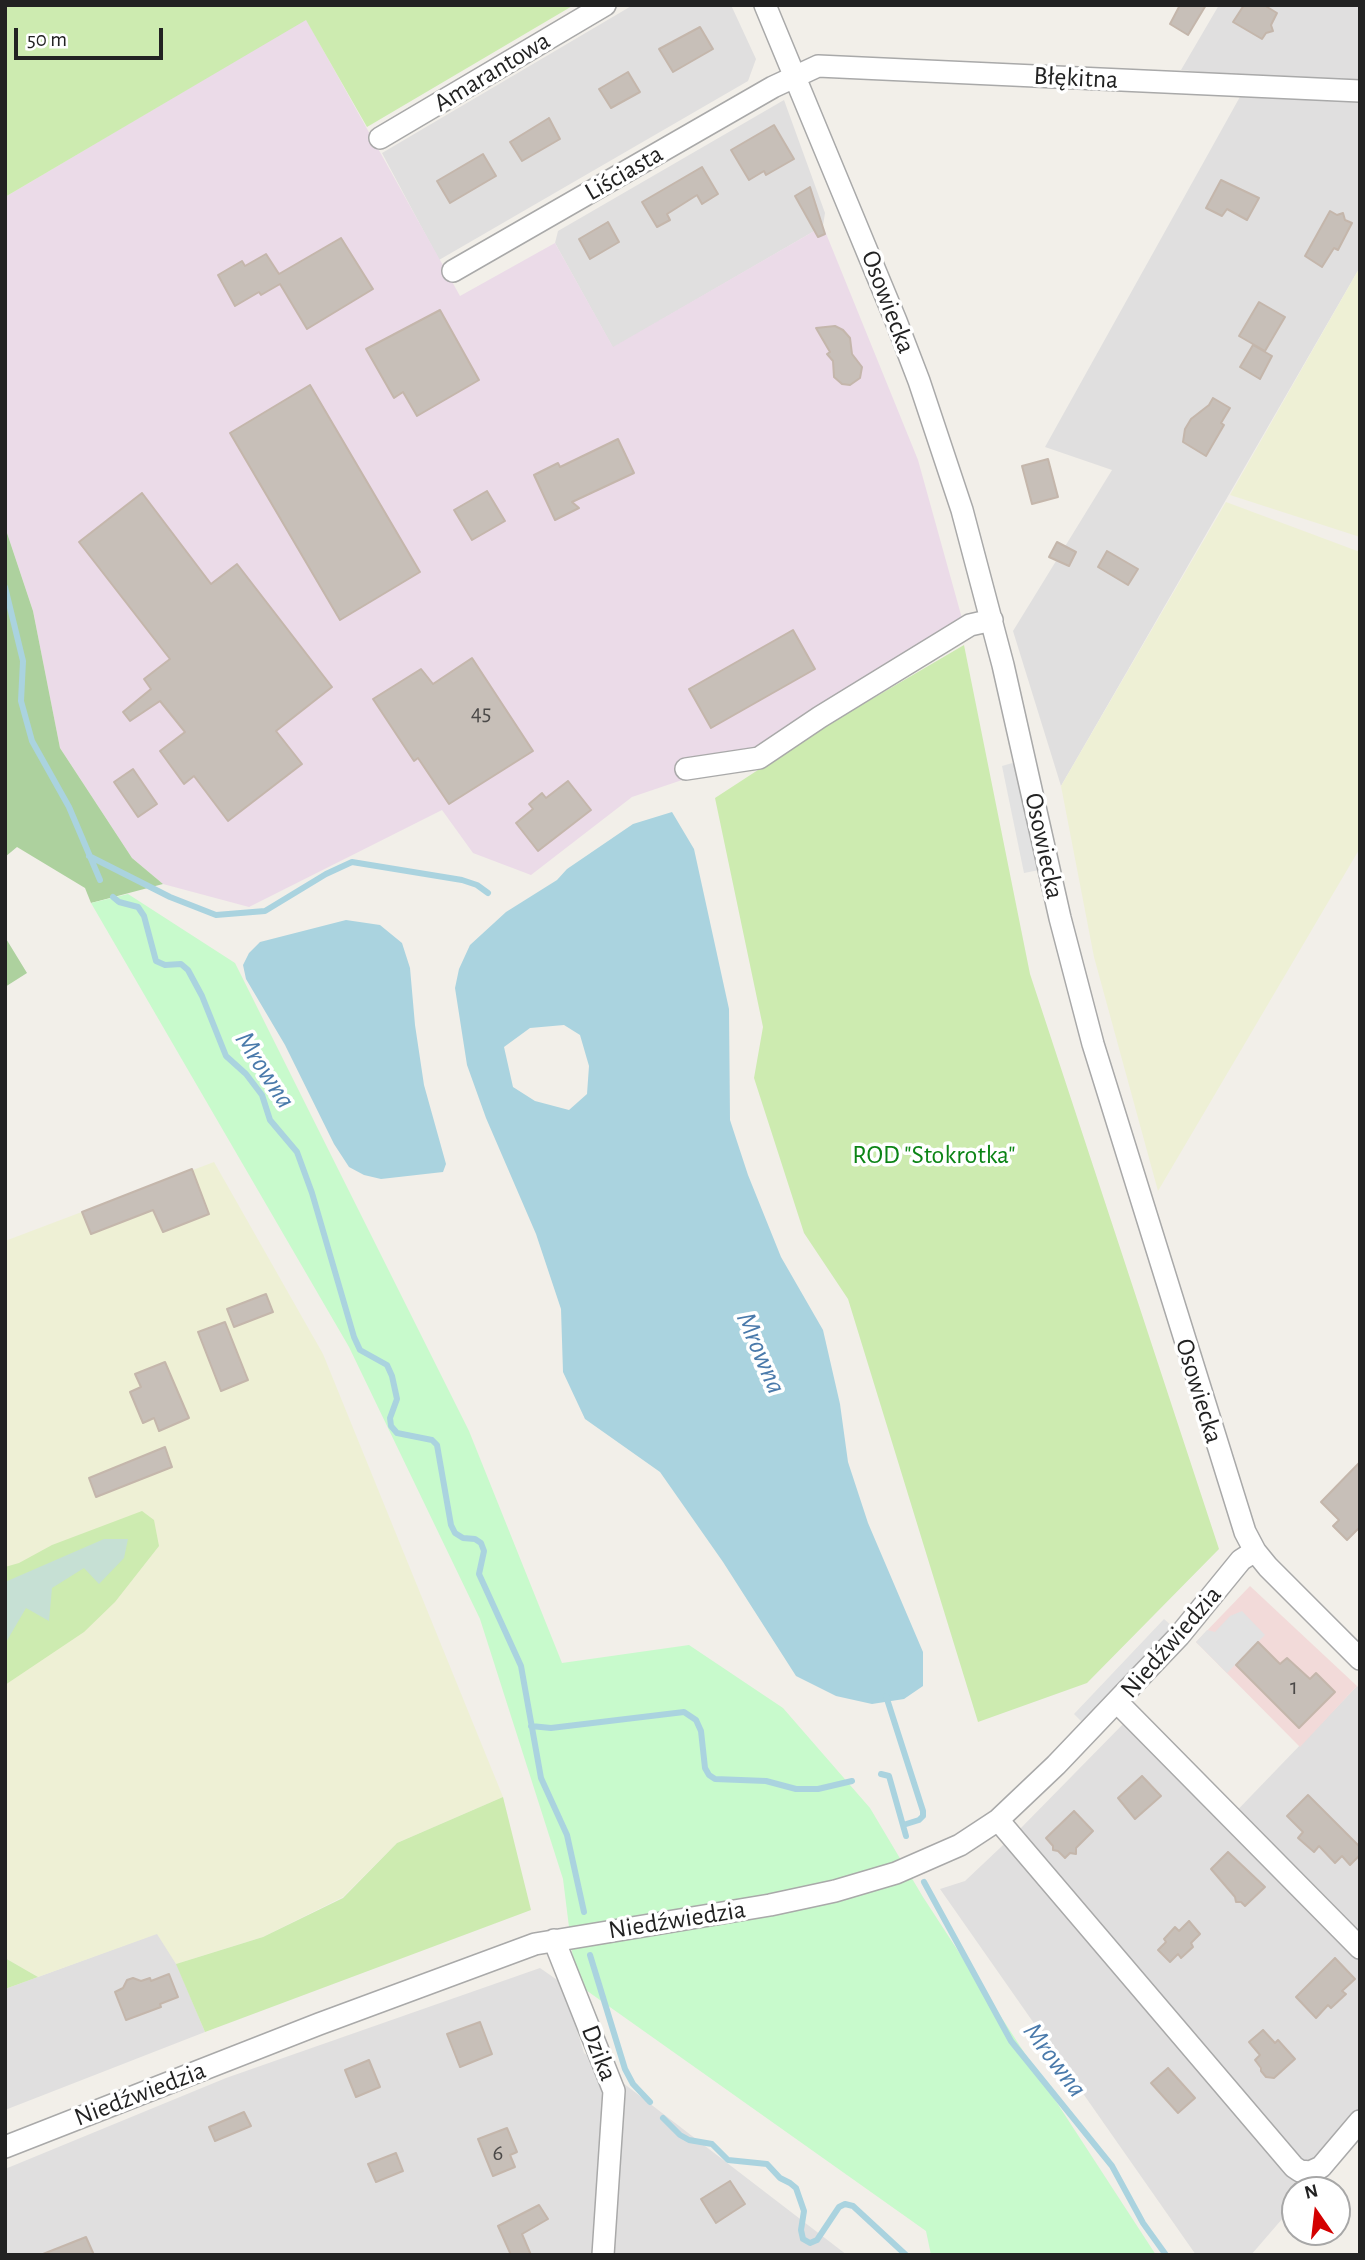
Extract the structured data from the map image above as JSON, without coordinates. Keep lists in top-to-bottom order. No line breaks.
{"streets":{"street":["Amarantowa","Błękitna","Liściasta","Osowiecka","Niedźwiedzia","Dzika"]},"crossings":[["Błękitna","Liściasta"],["Błękitna","Osowiecka"],["Liściasta","Osowiecka"],["Osowiecka","Niedźwiedzia"],["Niedźwiedzia","Dzika"]],"water":["Mrowna"],"parks":["ROD \"Stokrotka\""],"house_numbers":["45","1","6"],"scale_bar":"50 m","north":"top"}
